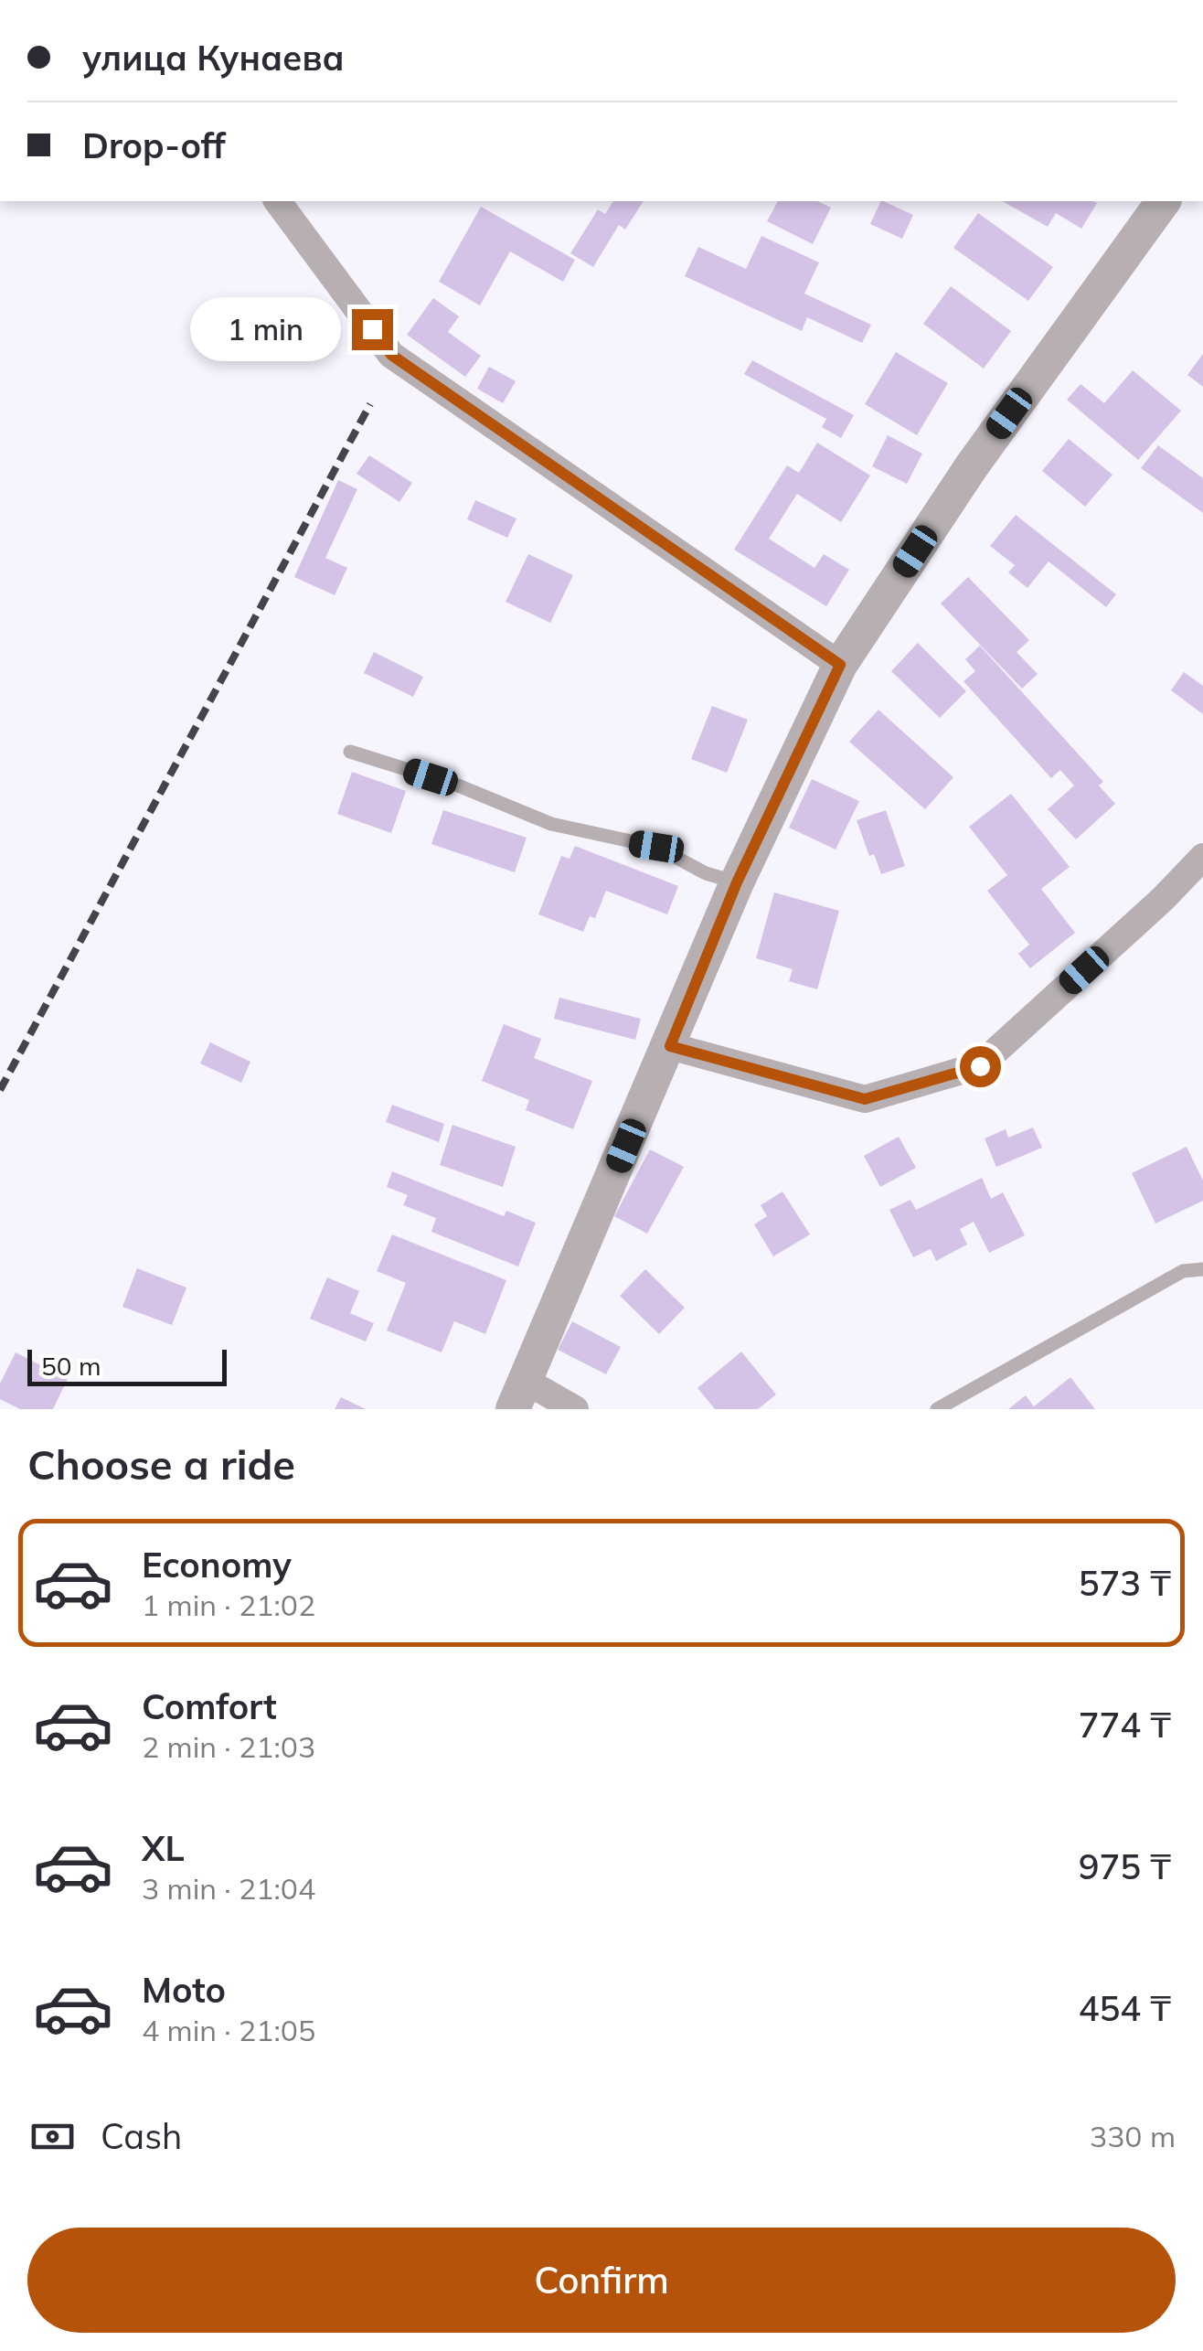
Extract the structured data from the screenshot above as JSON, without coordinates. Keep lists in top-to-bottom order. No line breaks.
{"scale_bar":"50 m","page":{"banner":["улица Кунаева","Drop-off"],"bubble":"1 min","scale":"50 m","heading":"Choose a ride","list":[{"name":"Economy","note":"1 min · 21:02","value":"573 ₸"},{"name":"Comfort","note":"2 min · 21:03","value":"774 ₸"},{"name":"XL","note":"3 min · 21:04","value":"975 ₸"},{"name":"Moto","note":"4 min · 21:05","value":"454 ₸"}],"pay":["Cash","330 m"],"buttons":"Confirm"}}
